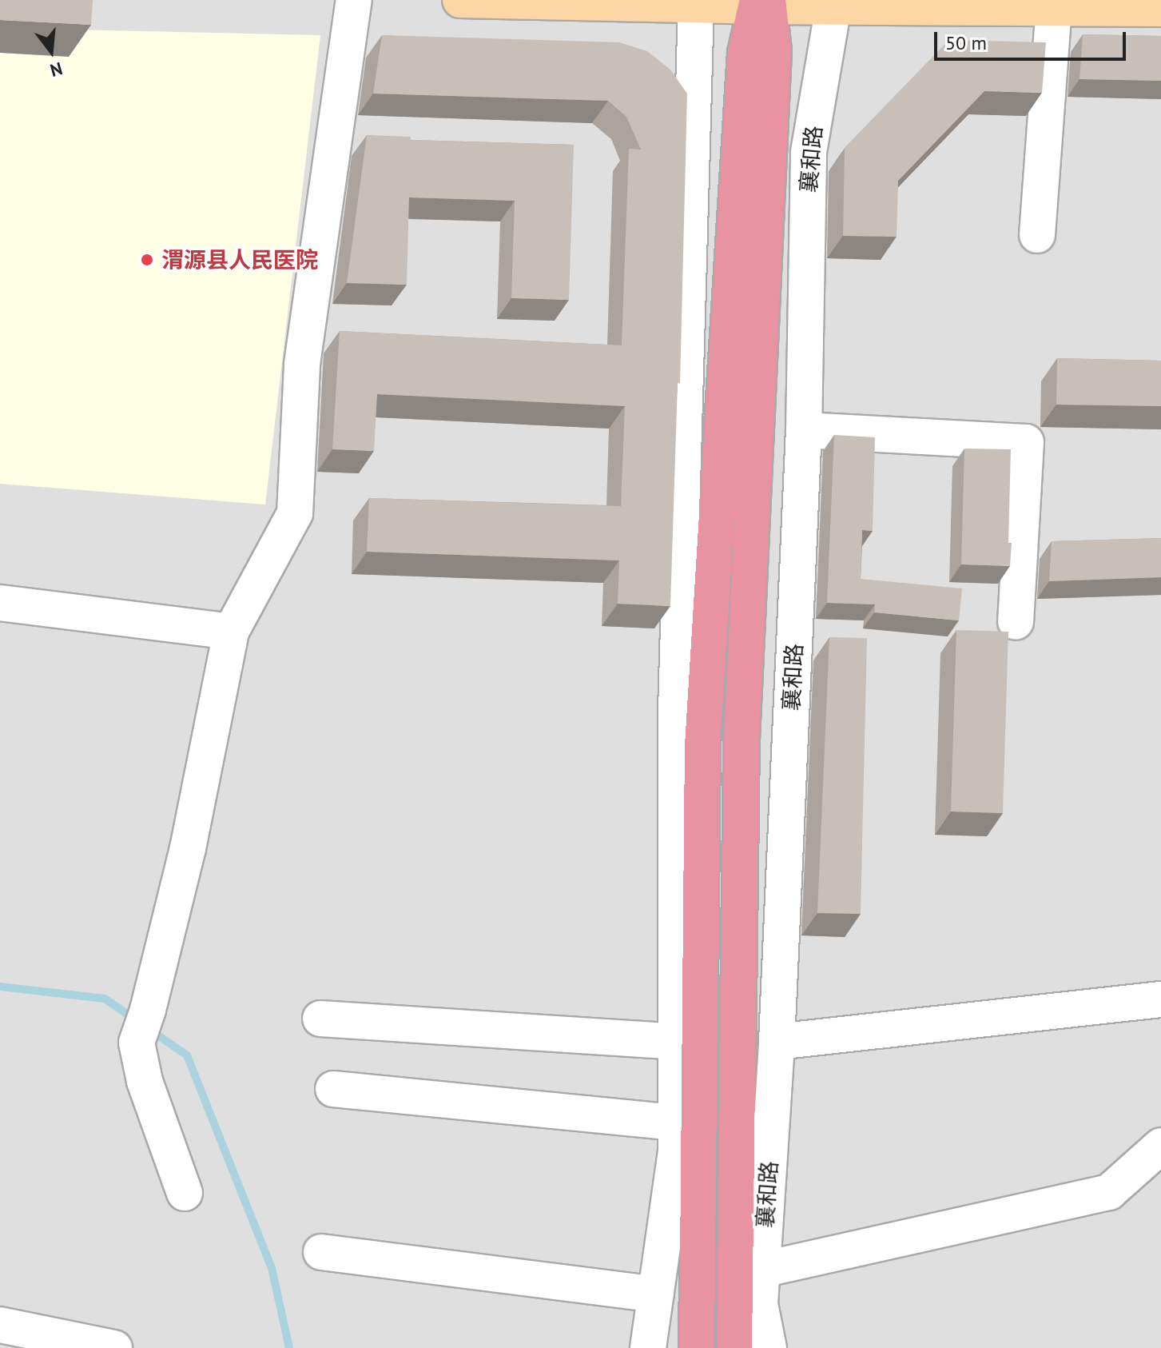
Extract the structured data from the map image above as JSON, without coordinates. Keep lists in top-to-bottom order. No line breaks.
{"streets":{"street":["襄和路"]},"places":["渭源县人民医院"],"scale_bar":"50 m","north":"bottom"}
